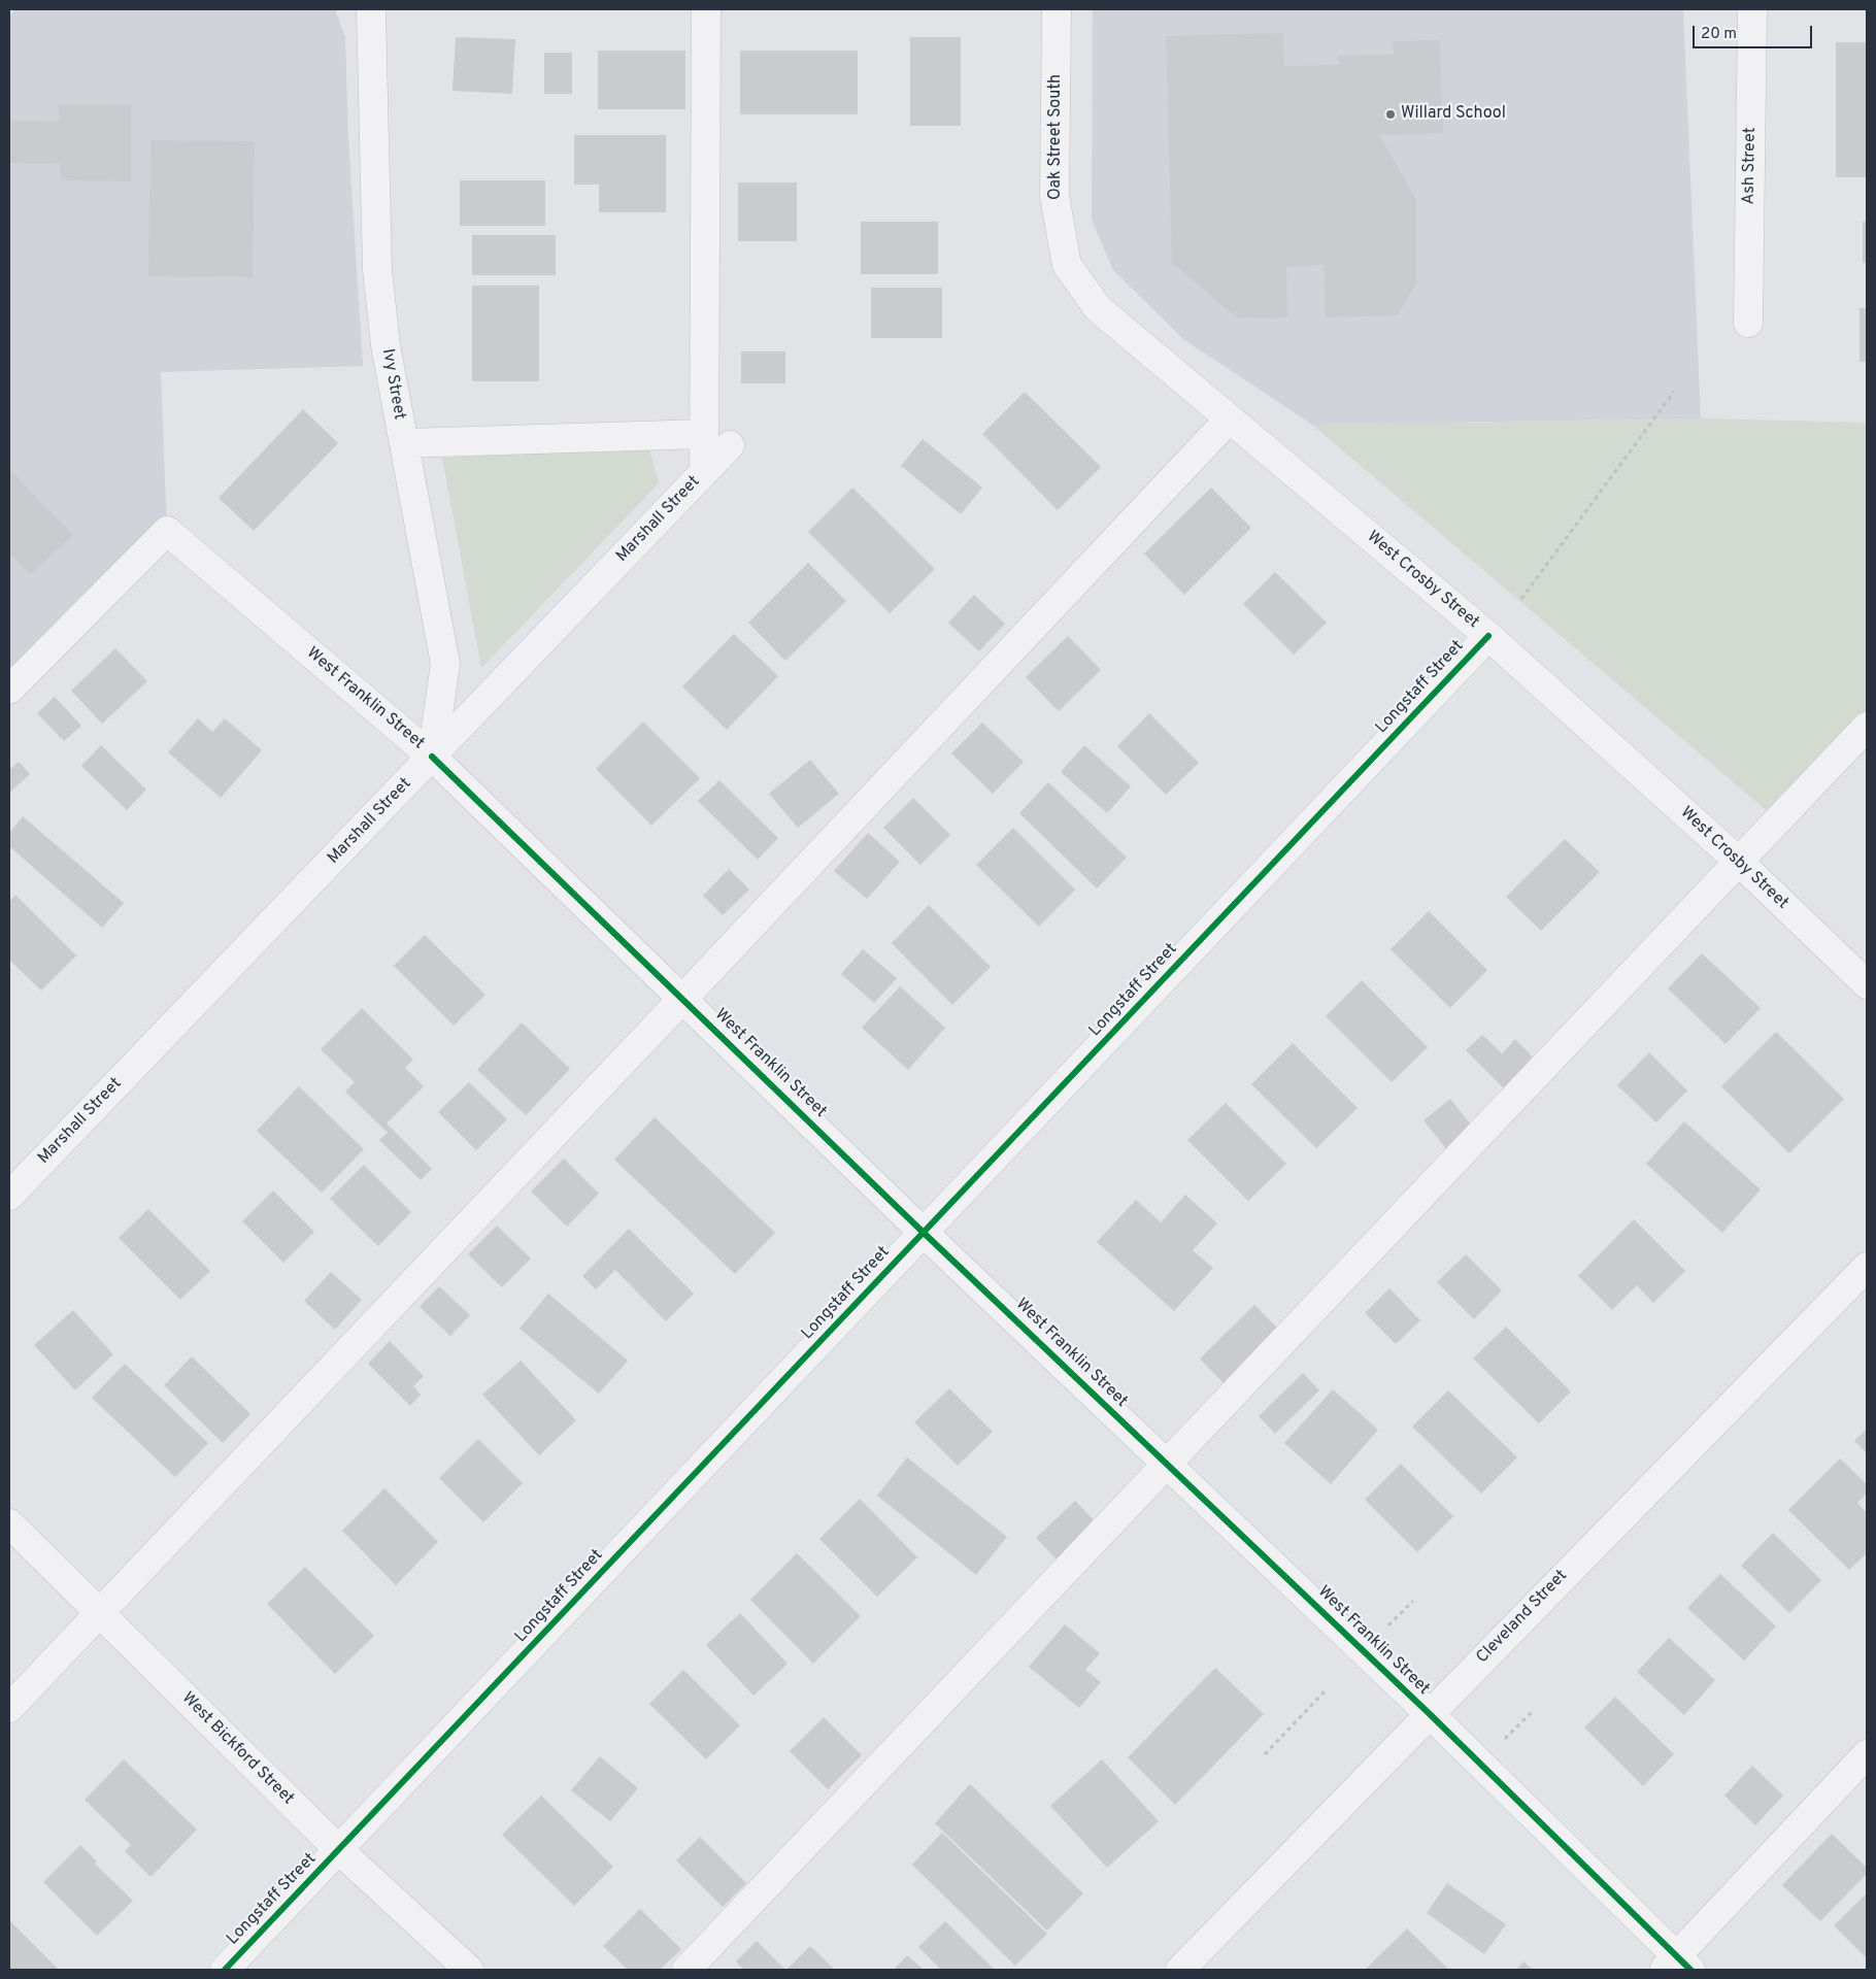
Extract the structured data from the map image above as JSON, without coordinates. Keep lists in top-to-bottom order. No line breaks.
{"streets":{"street":["Oak Street South","Ash Street","Ivy Street","Marshall Street","West Crosby Street","Longstaff Street","West Franklin Street","Cleveland Street","West Bickford Street"]},"crossings":[["Oak Street South","West Crosby Street"],["Ivy Street","Marshall Street"],["Ivy Street","West Franklin Street"],["Marshall Street","West Franklin Street"],["West Crosby Street","Longstaff Street"],["Longstaff Street","West Franklin Street"],["Longstaff Street","West Bickford Street"],["West Franklin Street","Cleveland Street"]],"places":["Willard School"],"scale_bar":"20 m"}
